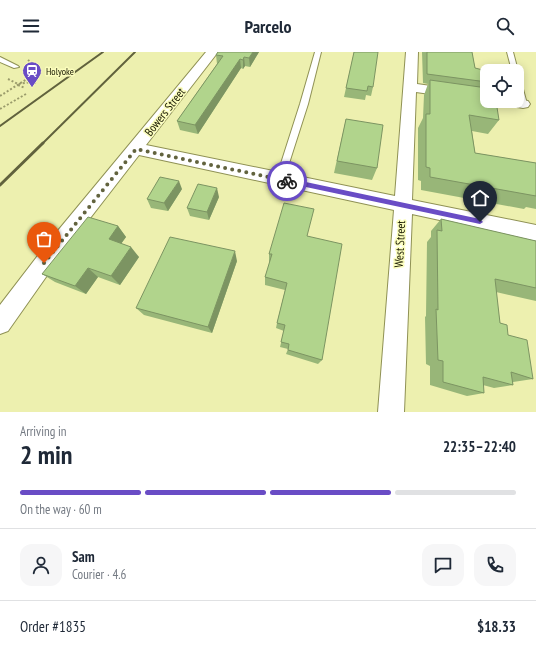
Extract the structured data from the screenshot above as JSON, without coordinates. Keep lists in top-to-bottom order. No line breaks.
{"streets":{"street":["Bowers Street","West Street"]},"places":{"station":["Holyoke"]},"page":{"header":"Parcelo","heading":["2 min","Arriving in","22:35–22:40"],"panel":["Sam","Courier · 4.6","Order #1835","$18.33"],"bar":"On the way · 60 m"}}
